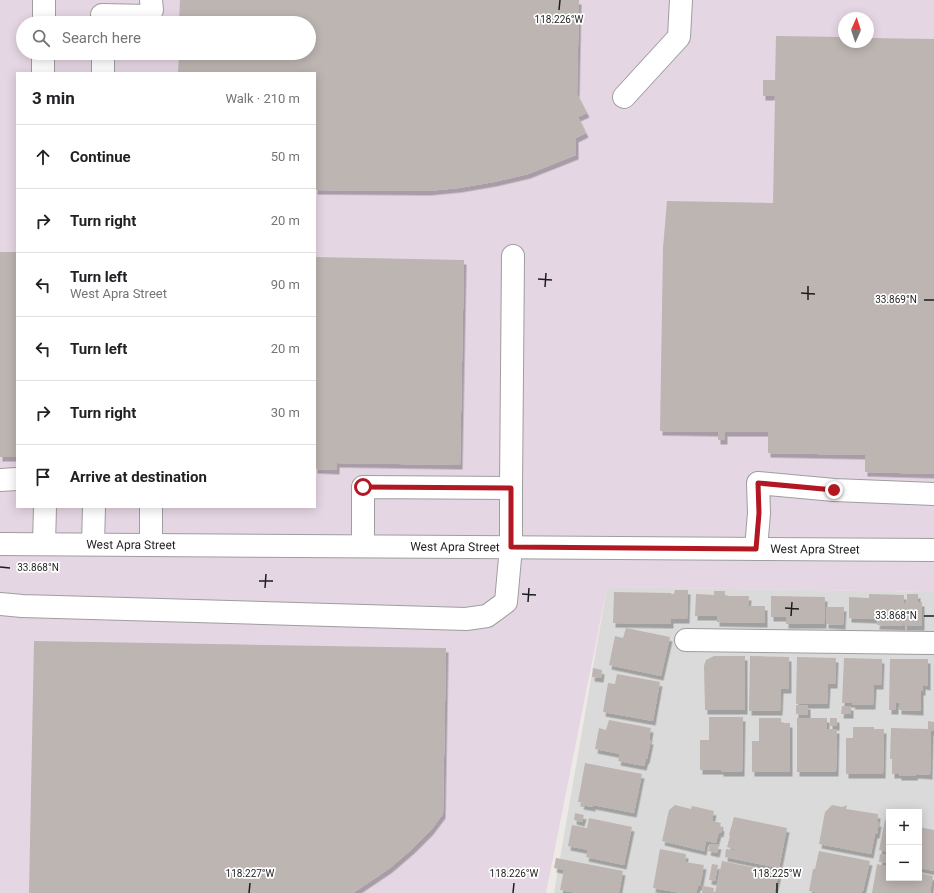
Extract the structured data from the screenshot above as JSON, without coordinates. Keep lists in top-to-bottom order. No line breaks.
{"streets":{"street":["West Apra Street"]},"north":"top","page":{"search":"Search here","heading":["3 min","Walk · 210 m"],"list":[["Continue","50 m"],["Turn right","20 m"],["Turn left","West Apra Street","90 m"],["Turn left","20 m"],["Turn right","30 m"],"Arrive at destination"],"map_buttons":["+","−"]},"coordinates":["118.226°W","33.869°N","33.868°N","118.227°W","118.225°W"]}
